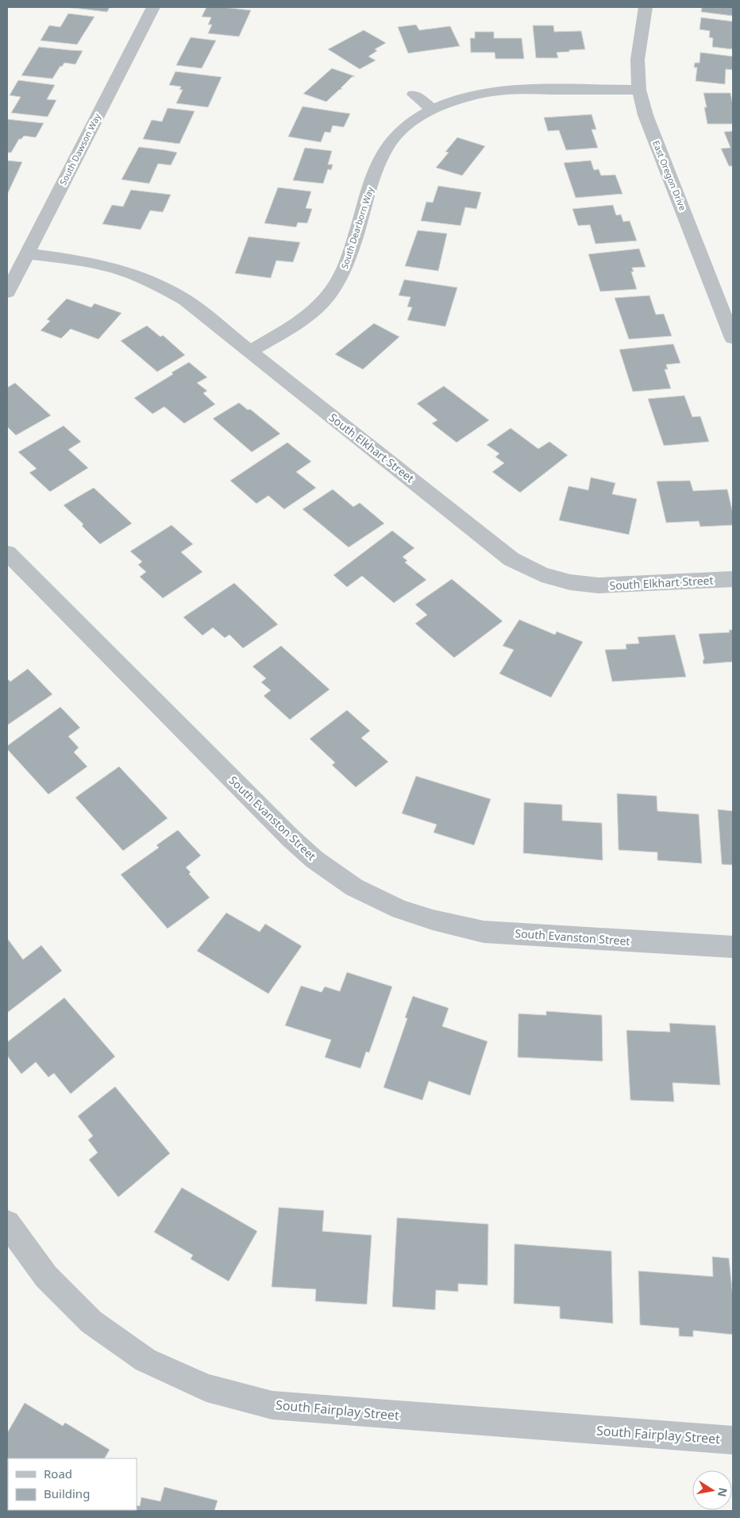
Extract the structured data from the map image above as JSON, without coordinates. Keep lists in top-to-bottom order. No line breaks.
{"streets":{"street":["South Dawson Way","East Oregon Drive","South Dearborn Way","South Elkhart Street","South Evanston Street","South Fairplay Street"]},"crossings":[["South Dawson Way","South Elkhart Street"],["East Oregon Drive","South Dearborn Way"],["South Dearborn Way","South Elkhart Street"]],"legend":["Road","Building"],"north":"right"}
